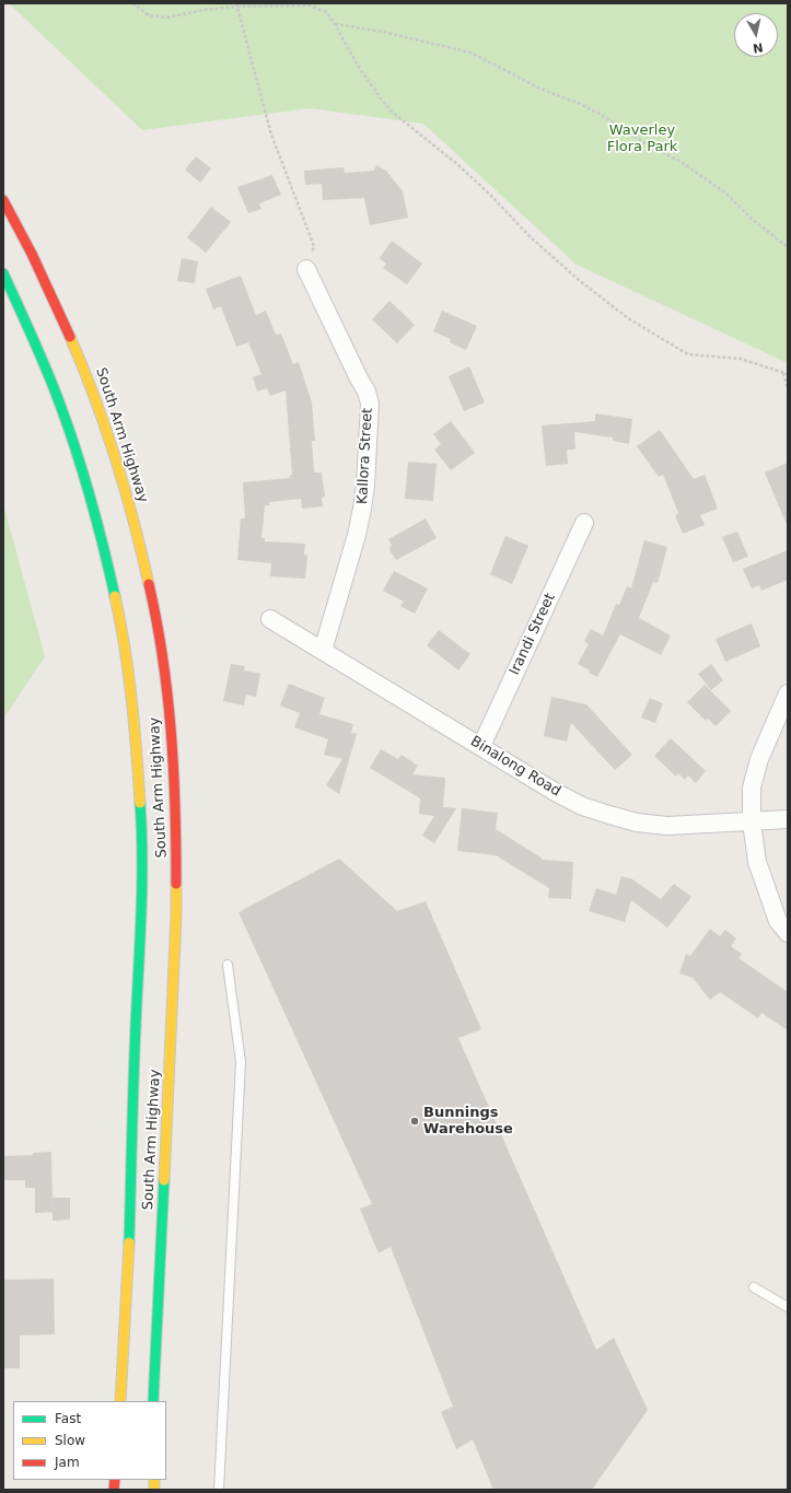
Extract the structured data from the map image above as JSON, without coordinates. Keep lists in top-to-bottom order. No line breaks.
{"streets":{"main road":["South Arm Highway"],"street":["Kallora Street","Irandi Street","Binalong Road"]},"crossings":[["Kallora Street","Binalong Road"],["Irandi Street","Binalong Road"]],"parks":["Waverley Flora Park"],"places":["Bunnings Warehouse"],"legend":["Fast","Slow","Jam"],"north":"bottom"}
